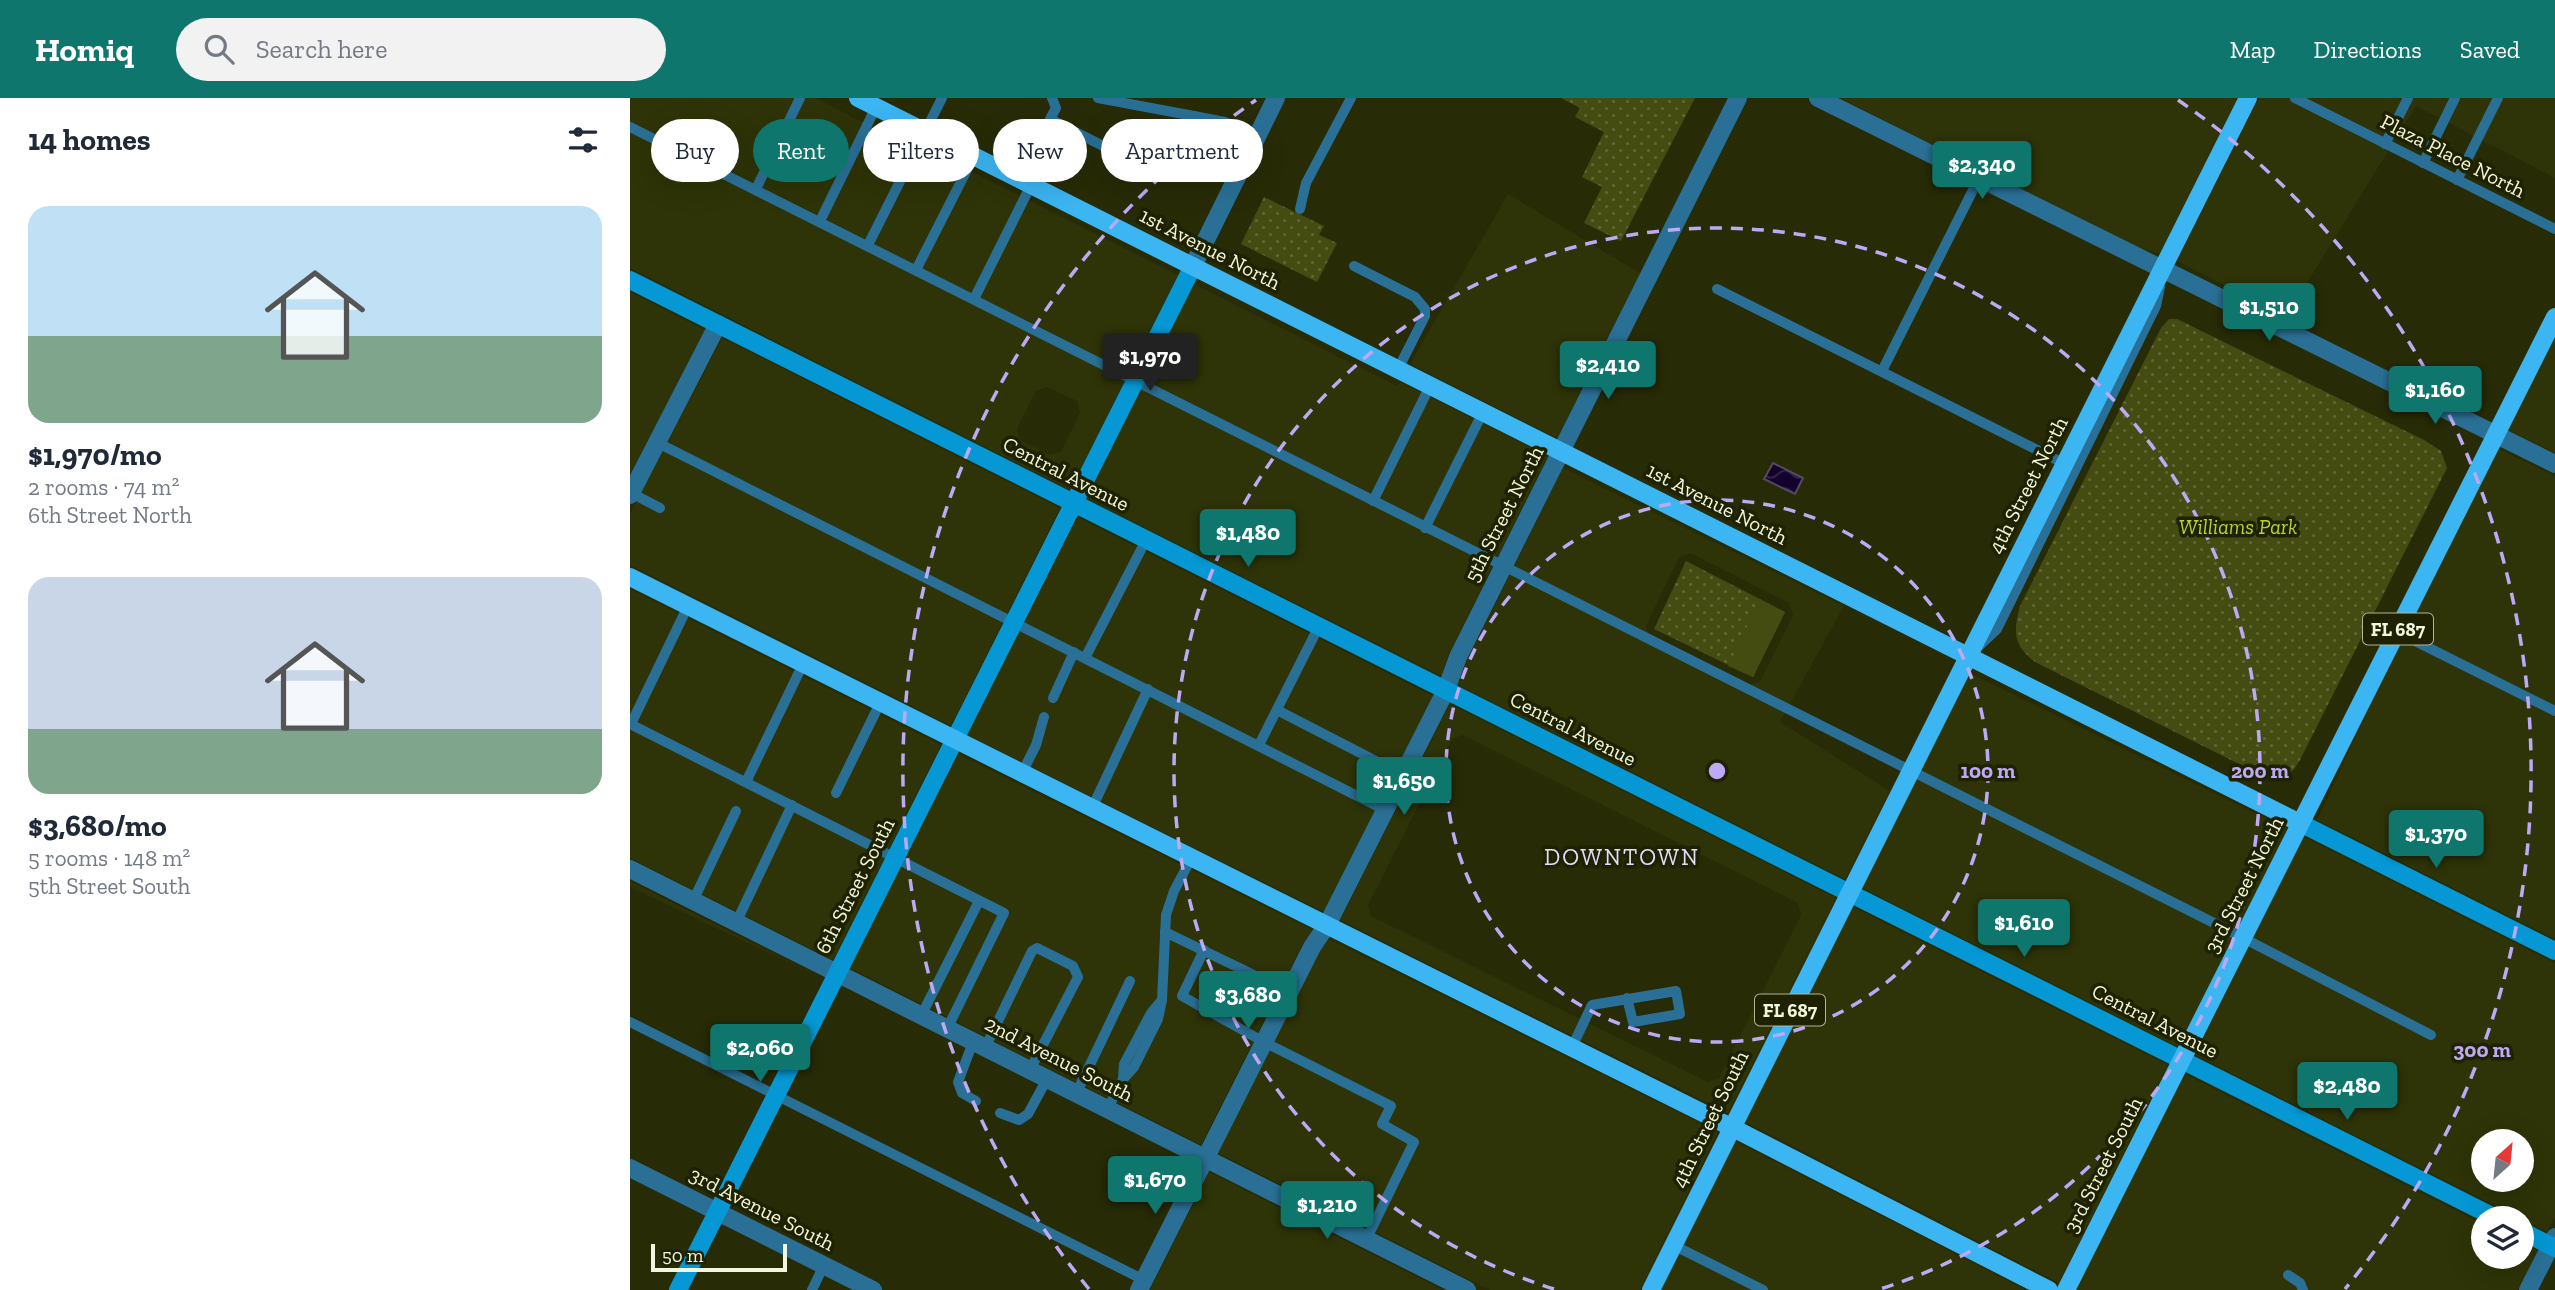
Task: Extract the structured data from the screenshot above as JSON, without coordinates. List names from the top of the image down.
{
  "streets": {
    "main road": [
      "1st Avenue North",
      "4th Street North",
      "FL 687",
      "3rd Street North",
      "4th Street South",
      "3rd Street South"
    ],
    "street": [
      "Central Avenue",
      "5th Street North",
      "6th Street South",
      "2nd Avenue South",
      "3rd Avenue South"
    ],
    "lane": ["Plaza Place North"]
  },
  "crossings": [
    ["1st Avenue North", "4th Street North"],
    ["1st Avenue North", "5th Street North"],
    ["1st Avenue North", "3rd Street North"],
    ["1st Avenue North", "6th Street South"],
    ["Central Avenue", "4th Street North"],
    ["Central Avenue", "5th Street North"],
    ["Central Avenue", "3rd Street North"],
    ["Central Avenue", "6th Street South"],
    ["Central Avenue", "4th Street South"],
    ["Central Avenue", "3rd Street South"],
    ["4th Street North", "4th Street South"],
    ["5th Street North", "2nd Avenue South"],
    ["3rd Street North", "3rd Street South"],
    ["6th Street South", "2nd Avenue South"],
    ["6th Street South", "3rd Avenue South"]
  ],
  "districts": ["DOWNTOWN"],
  "parks": ["Williams Park"],
  "scale_bar": "50 m",
  "north": "top right",
  "page": {
    "header": "Homiq",
    "search": "Search here",
    "nav": ["Map", "Directions", "Saved"],
    "heading": "14 homes",
    "chip": [
      "Buy",
      "Rent",
      "Filters",
      "New",
      "Apartment"
    ],
    "price": [
      "$2,340",
      "$1,510",
      "$1,970",
      "$2,410",
      "$1,160",
      "$1,480",
      "$1,650",
      "$1,370",
      "$1,610",
      "$3,680",
      "$2,060",
      "$2,480",
      "$1,670",
      "$1,210"
    ],
    "list": [
      {
        "name": "$1,970/mo",
        "note": "2 rooms · 74 m² · 6th Street North"
      },
      {
        "name": "$3,680/mo",
        "note": "5 rooms · 148 m² · 5th Street South"
      }
    ],
    "scale": "50 m"
  },
  "rings": ["100 m", "200 m", "300 m"]
}
